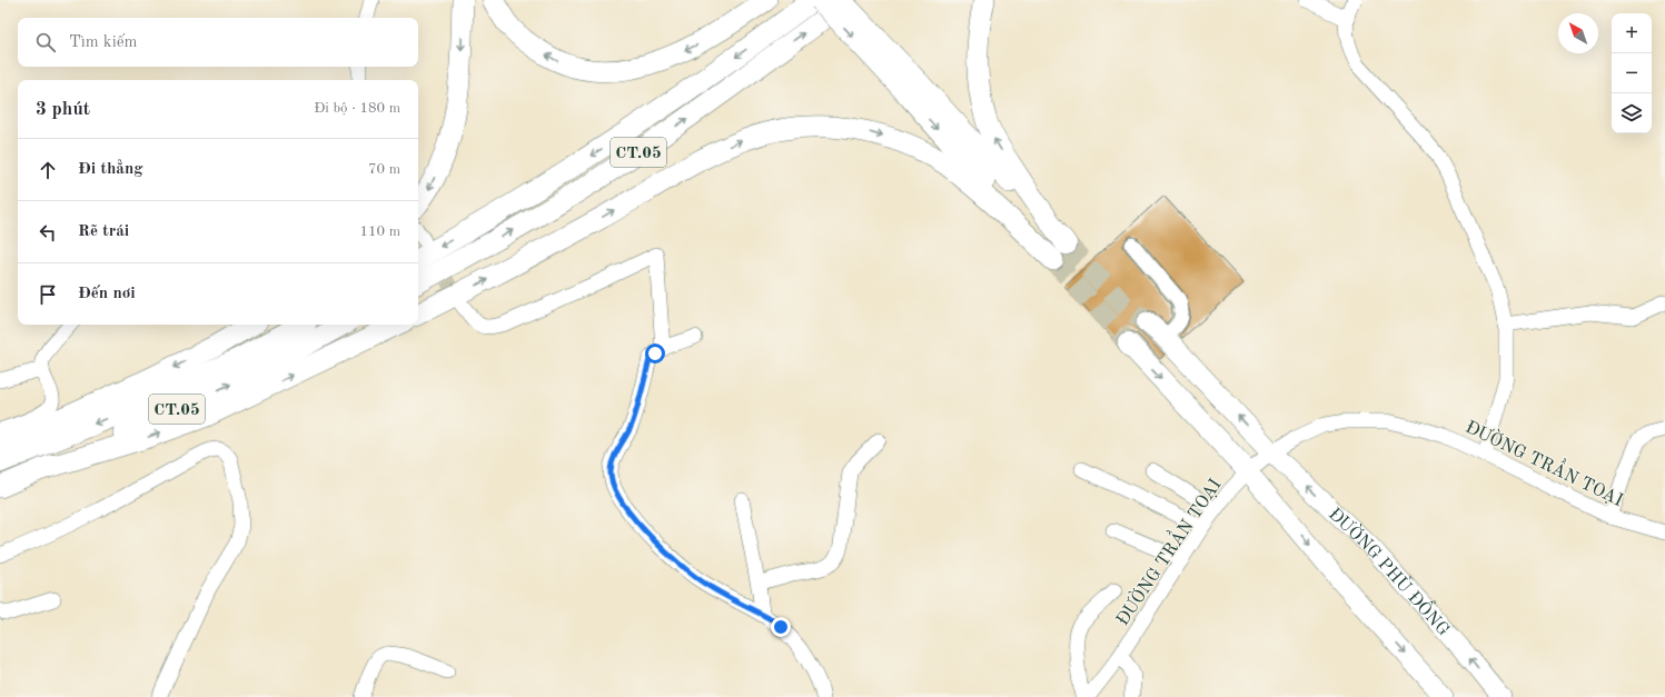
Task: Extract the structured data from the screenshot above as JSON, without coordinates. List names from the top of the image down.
{
  "streets": {
    "highway": ["CT.05"],
    "main road": ["ĐƯỜNG PHÙ ĐỔNG"],
    "street": ["ĐƯỜNG TRẦN TOẠI"]
  },
  "crossings": [
    ["ĐƯỜNG TRẦN TOẠI", "ĐƯỜNG PHÙ ĐỔNG"]
  ],
  "north": "top left",
  "page": {
    "map_buttons": ["+", "−"],
    "search": "Tìm kiếm",
    "heading": ["3 phút", "Đi bộ · 180 m"],
    "list": [
      ["Đi thẳng", "70 m"],
      ["Rẽ trái", "110 m"],
      "Đến nơi"
    ]
  }
}
